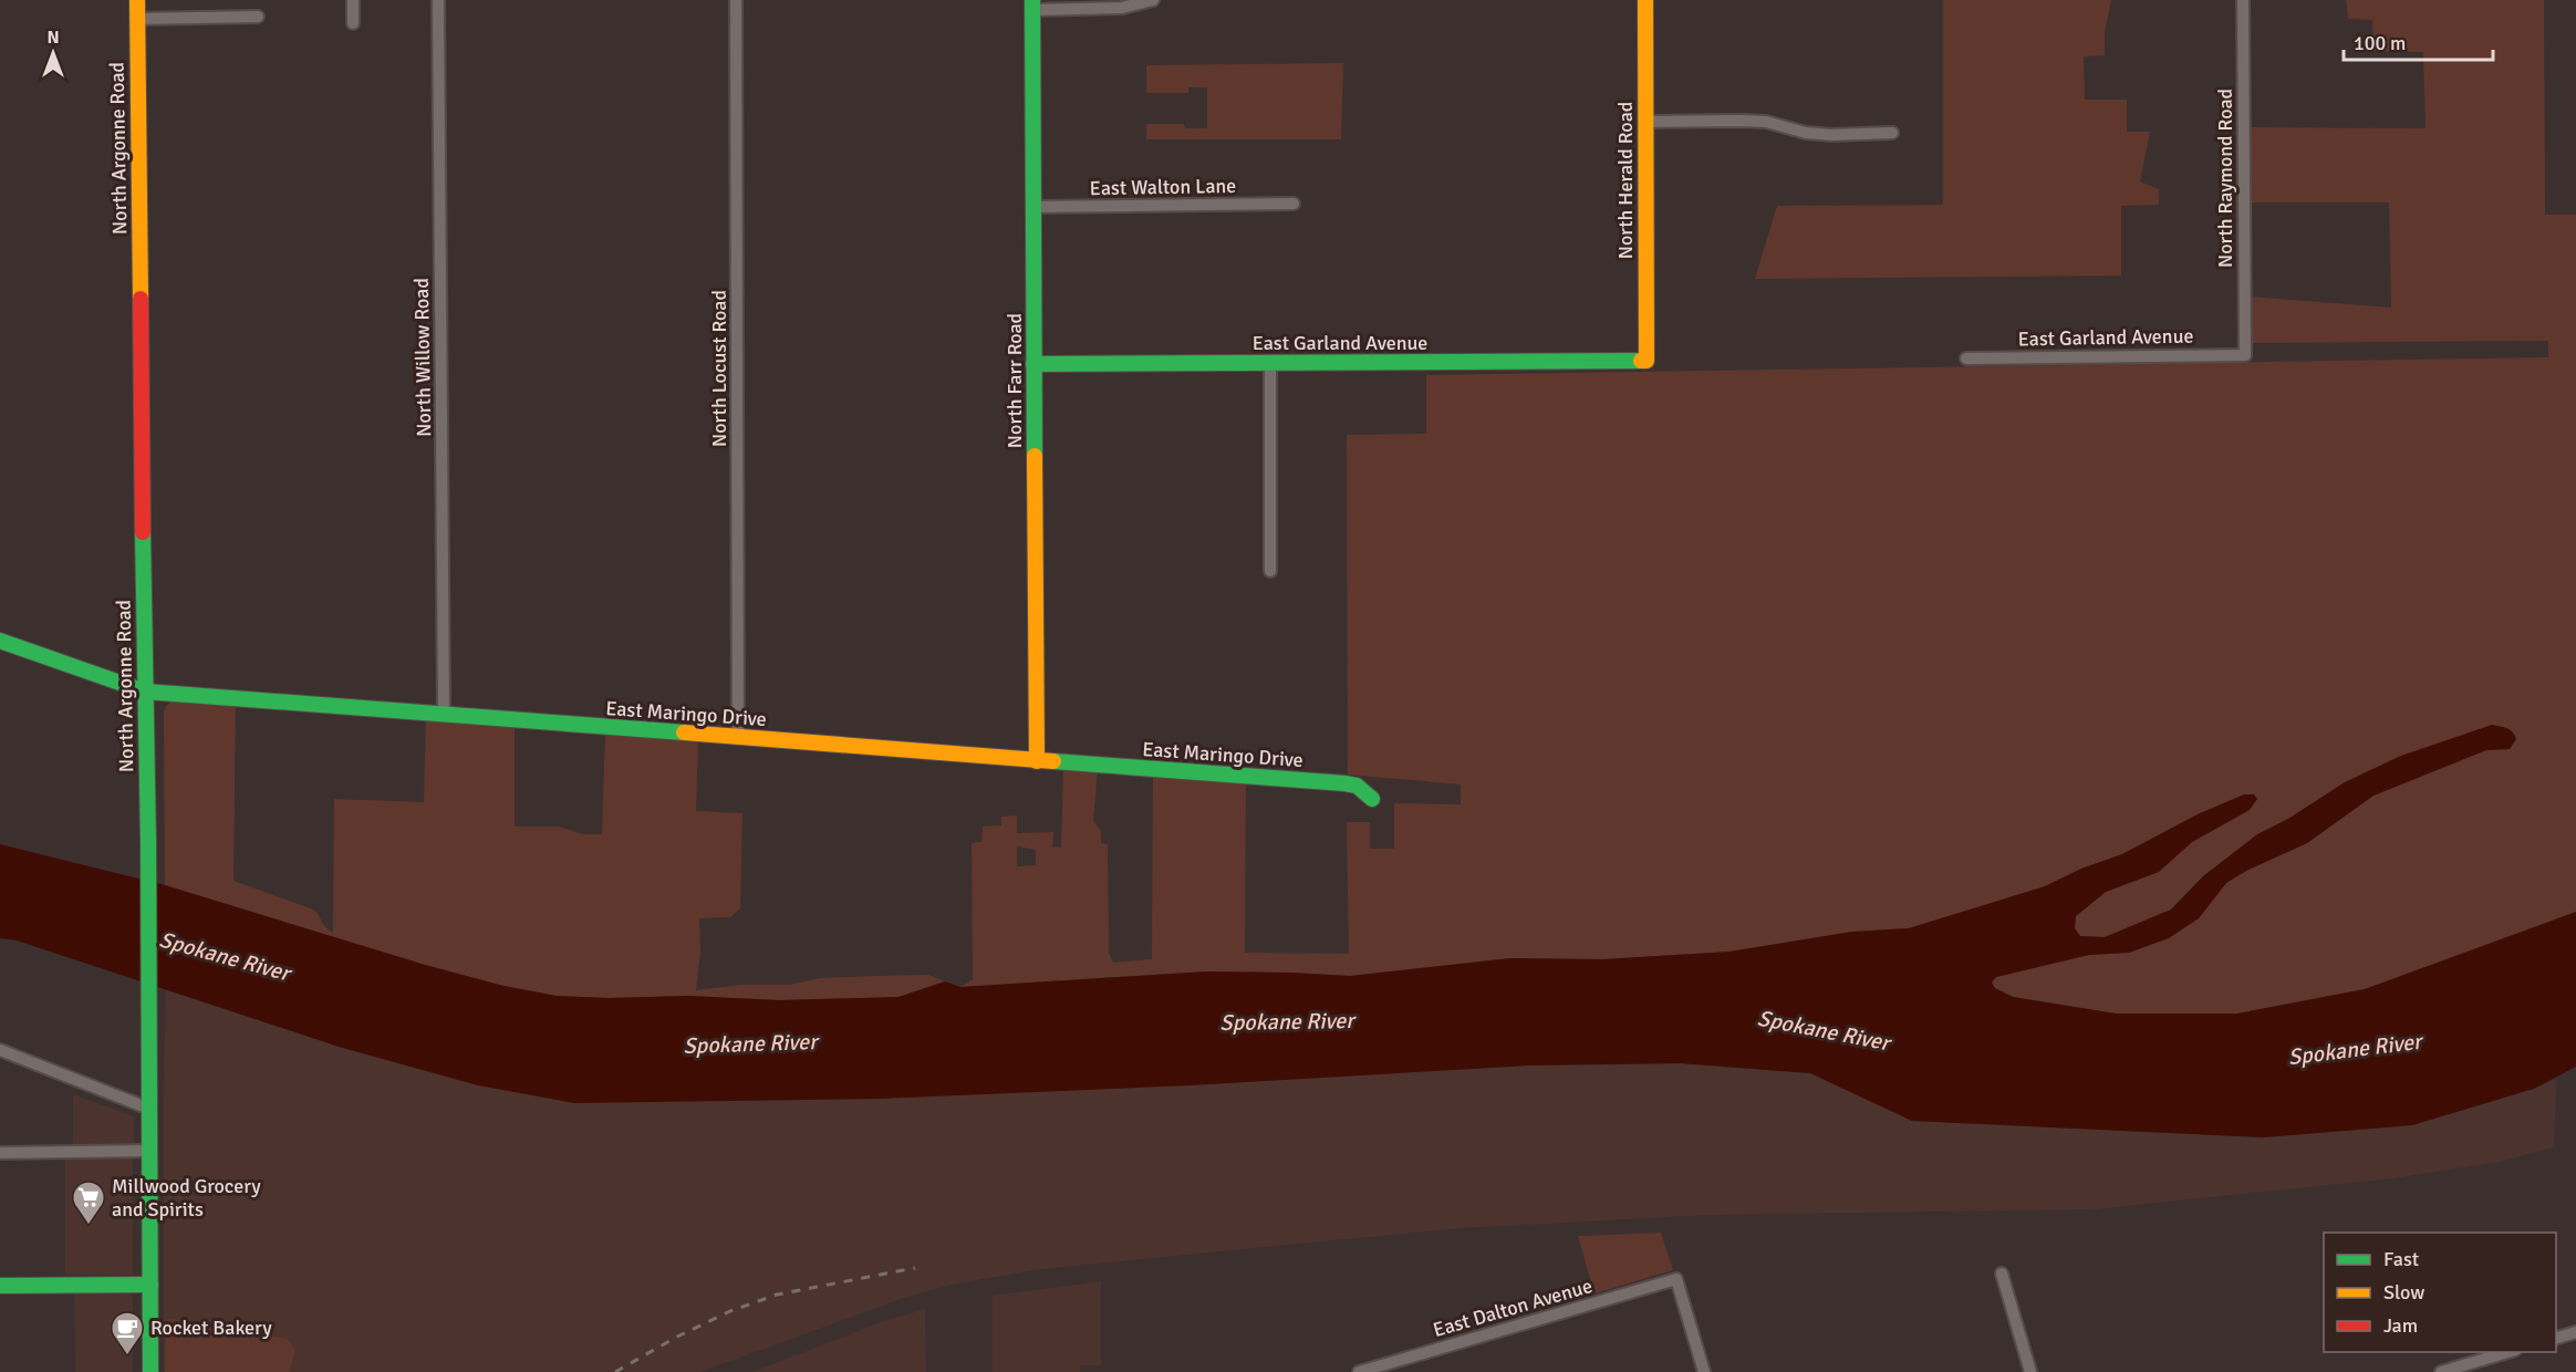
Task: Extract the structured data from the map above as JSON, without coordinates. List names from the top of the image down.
{
  "streets": {
    "street": [
      "North Argonne Road",
      "North Raymond Road",
      "North Herald Road",
      "East Walton Lane",
      "East Garland Avenue",
      "North Willow Road",
      "North Locust Road",
      "North Farr Road",
      "East Maringo Drive",
      "East Dalton Avenue"
    ]
  },
  "crossings": [
    ["North Argonne Road", "East Maringo Drive"],
    ["North Raymond Road", "East Garland Avenue"],
    ["North Herald Road", "East Garland Avenue"],
    ["East Walton Lane", "North Farr Road"],
    ["East Garland Avenue", "North Farr Road"],
    ["North Willow Road", "East Maringo Drive"],
    ["North Locust Road", "East Maringo Drive"],
    ["North Farr Road", "East Maringo Drive"]
  ],
  "water": ["Spokane River"],
  "places": {
    "supermarket": ["Millwood Grocery and Spirits"],
    "cafe": ["Rocket Bakery"]
  },
  "legend": ["Fast", "Slow", "Jam"],
  "scale_bar": "100 m",
  "north": "top"
}
